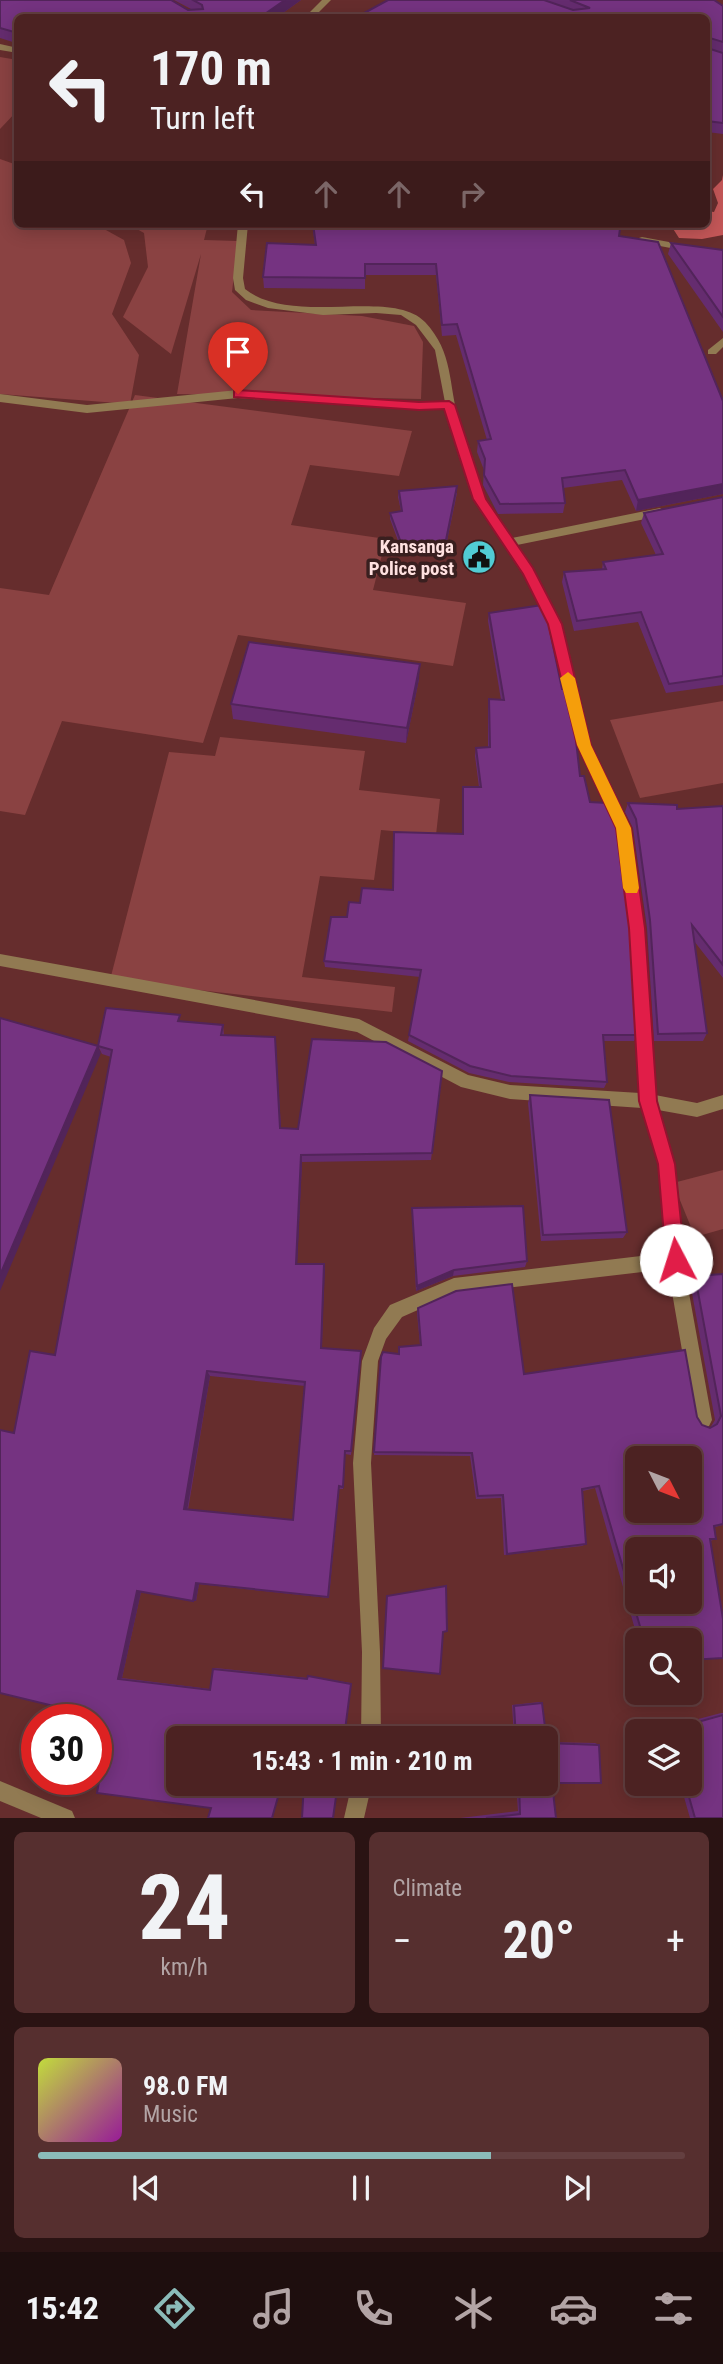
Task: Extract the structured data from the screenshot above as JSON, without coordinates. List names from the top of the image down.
{
  "places": {
    "public building": ["Kansanga Police post"]
  },
  "north": "bottom right",
  "page": {
    "turn": ["170 m", "Turn left"],
    "limit": "30",
    "trip": "15:43 · 1 min · 210 m",
    "tile": [
      ["24", "km/h"],
      "Climate"
    ],
    "heat": ["−", "20°", "+"],
    "song": ["98.0 FM", "Music"],
    "tabs": "15:42"
  }
}
